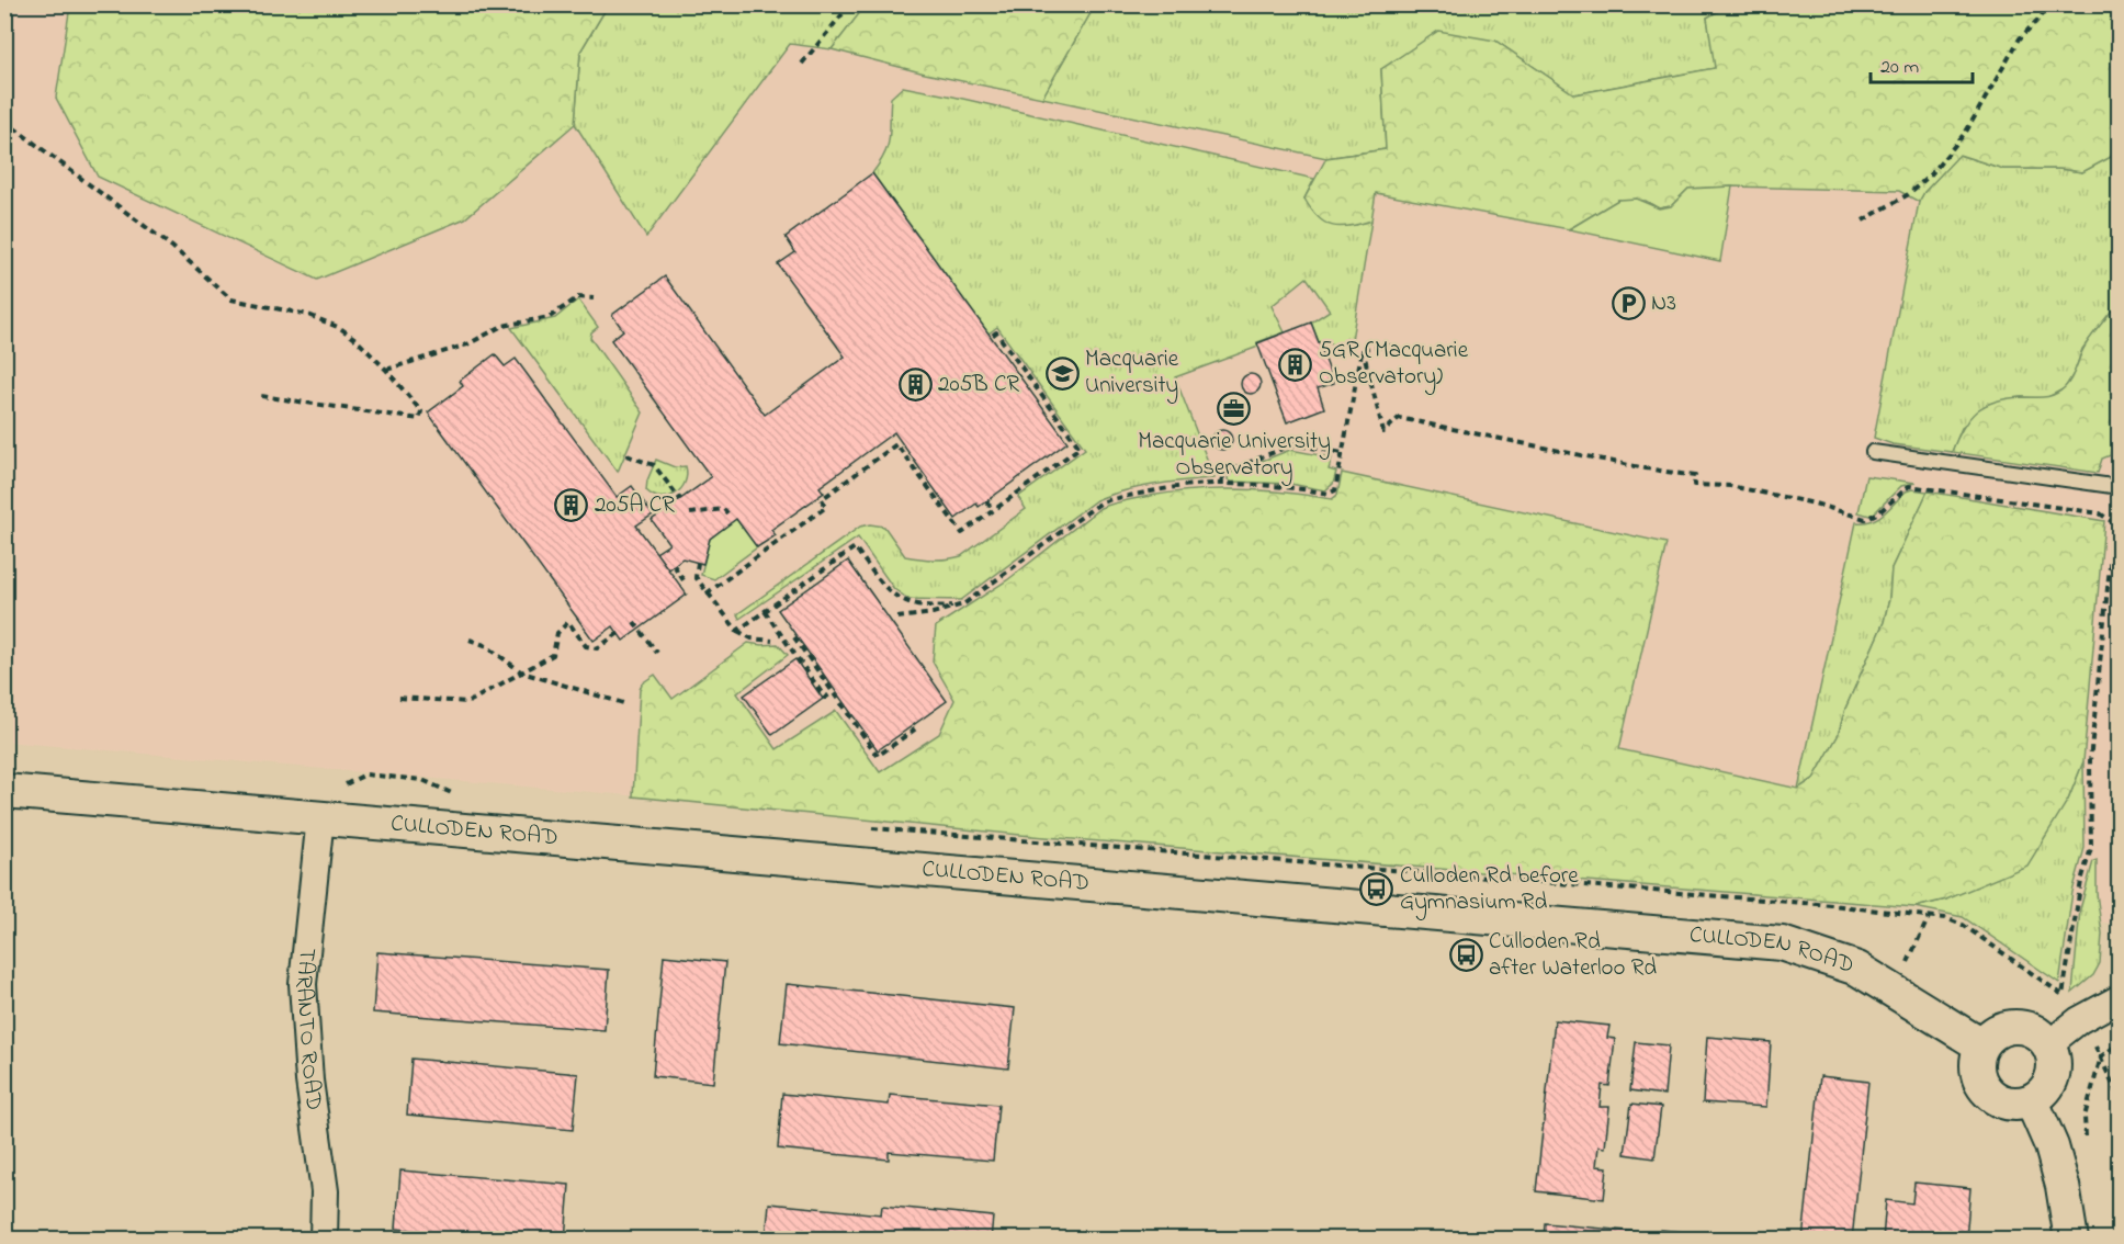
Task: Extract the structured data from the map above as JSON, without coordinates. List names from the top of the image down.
{
  "streets": {
    "street": ["CULLODEN ROAD", "TARANTO ROAD"]
  },
  "crossings": [
    ["CULLODEN ROAD", "TARANTO ROAD"]
  ],
  "places": {
    "parking": ["N3"],
    "building": ["5GR (Macquarie Observatory)", "205B CR", "205A CR"],
    "school or university": ["Macquarie University"],
    "office": ["Macquarie University Observatory"],
    "bus stop": ["Culloden Rd before Gymnasium Rd", "Culloden Rd after Waterloo Rd"]
  },
  "scale_bar": "20 m"
}
